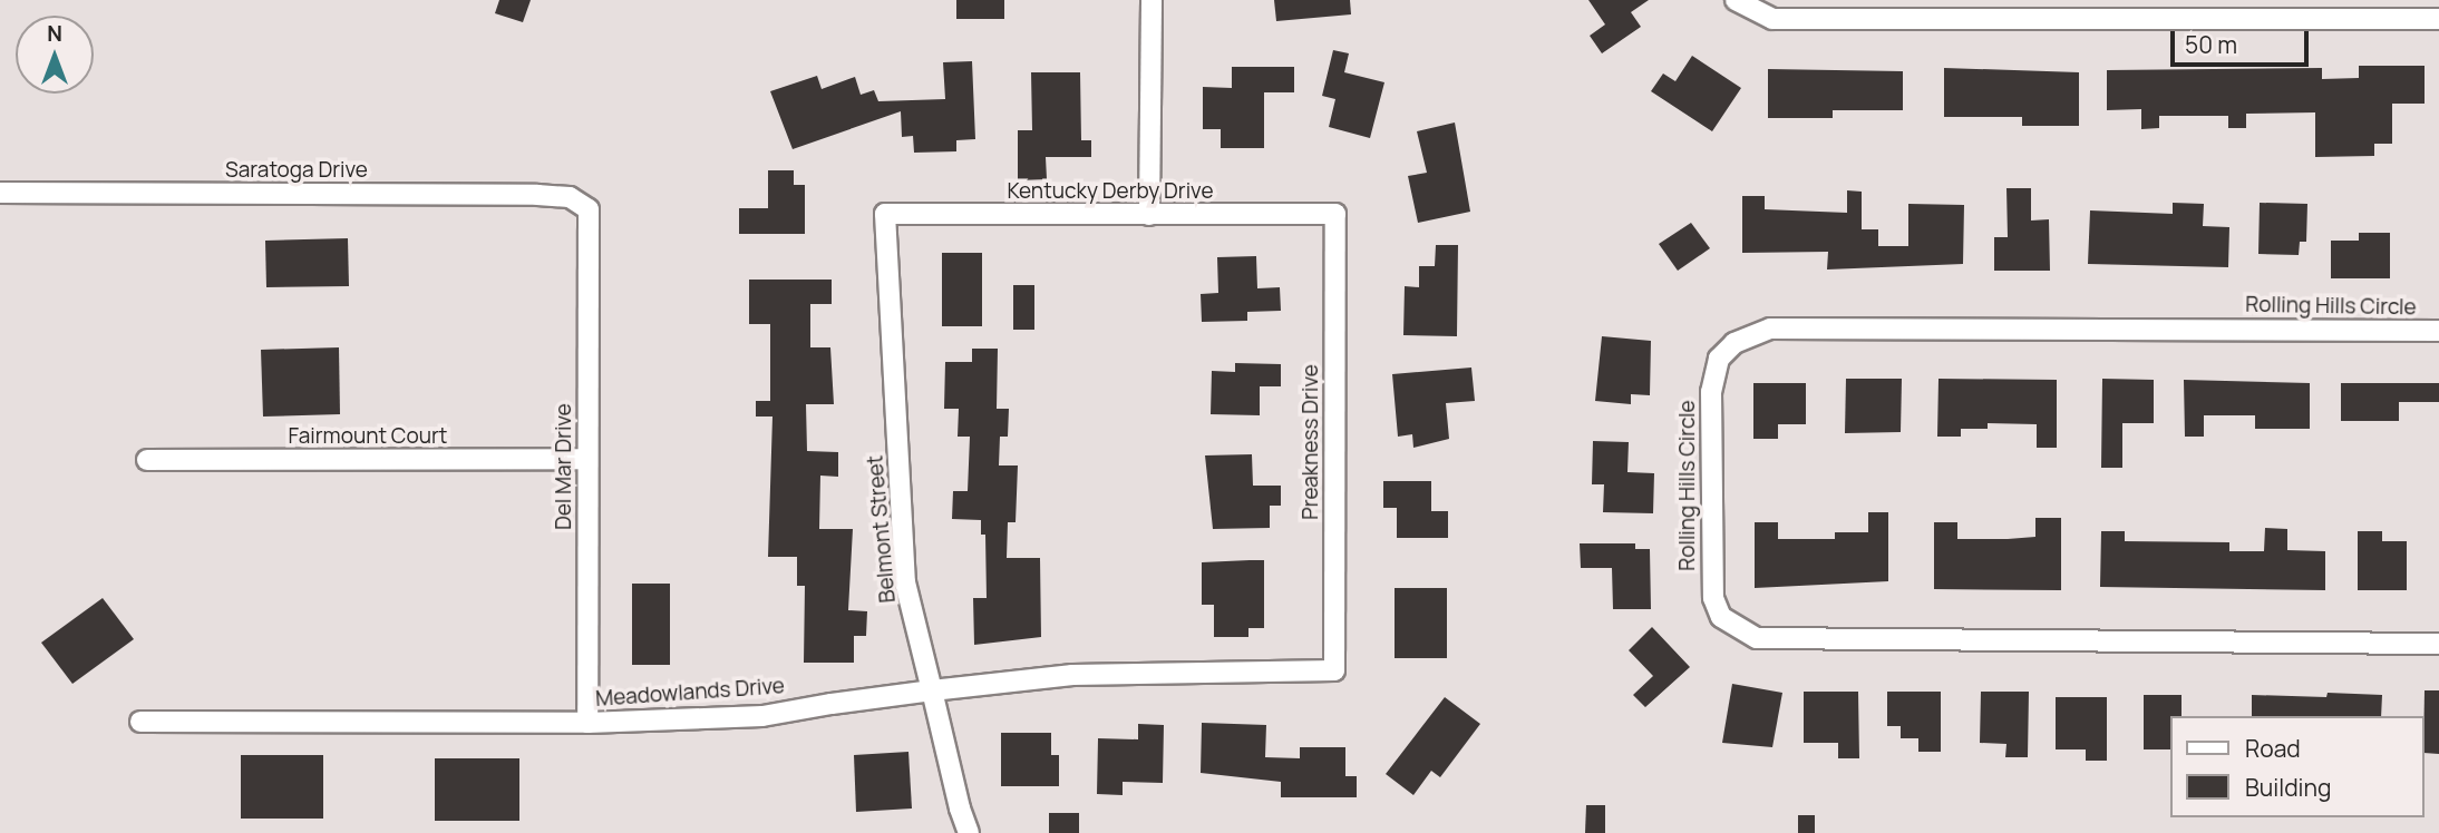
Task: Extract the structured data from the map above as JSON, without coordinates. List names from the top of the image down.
{
  "streets": {
    "street": [
      "Saratoga Drive",
      "Kentucky Derby Drive",
      "Rolling Hills Circle",
      "Fairmount Court",
      "Preakness Drive",
      "Del Mar Drive",
      "Belmont Street",
      "Meadowlands Drive"
    ]
  },
  "crossings": [
    ["Saratoga Drive", "Del Mar Drive"],
    ["Kentucky Derby Drive", "Preakness Drive"],
    ["Kentucky Derby Drive", "Belmont Street"],
    ["Fairmount Court", "Del Mar Drive"],
    ["Preakness Drive", "Meadowlands Drive"],
    ["Del Mar Drive", "Meadowlands Drive"],
    ["Belmont Street", "Meadowlands Drive"]
  ],
  "legend": ["Road", "Building"],
  "scale_bar": "50 m",
  "north": "top"
}
